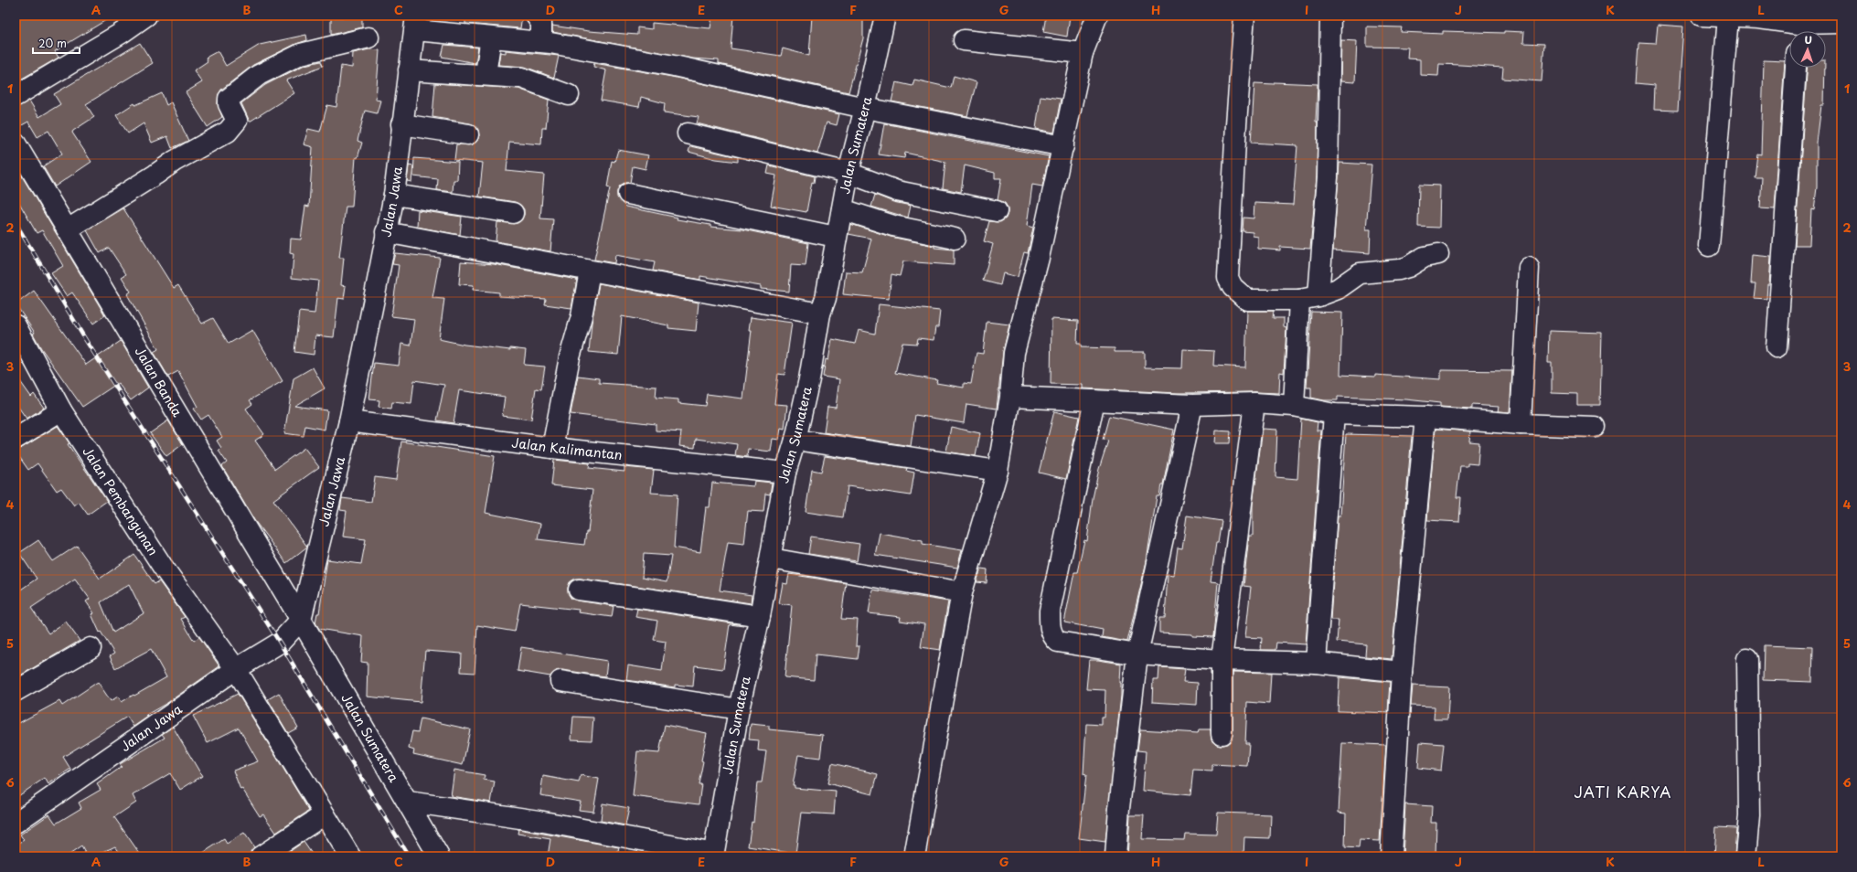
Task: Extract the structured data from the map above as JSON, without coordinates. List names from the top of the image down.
{
  "streets": {
    "street": [
      "Jalan Sumatera",
      "Jalan Jawa",
      "Jalan Banda",
      "Jalan Kalimantan",
      "Jalan Pembangunan"
    ]
  },
  "crossings": [
    ["Jalan Sumatera", "Jalan Jawa"],
    ["Jalan Sumatera", "Jalan Banda"],
    ["Jalan Sumatera", "Jalan Kalimantan"],
    ["Jalan Jawa", "Jalan Banda"],
    ["Jalan Jawa", "Jalan Kalimantan"],
    ["Jalan Jawa", "Jalan Pembangunan"]
  ],
  "districts": ["JATI KARYA"],
  "scale_bar": "20 m",
  "north": "top",
  "grid": {
    "columns": [
      "A",
      "B",
      "C",
      "D",
      "E",
      "F",
      "G",
      "H",
      "I",
      "J",
      "K",
      "L"
    ],
    "rows": [
      "1",
      "2",
      "3",
      "4",
      "5",
      "6"
    ]
  }
}
